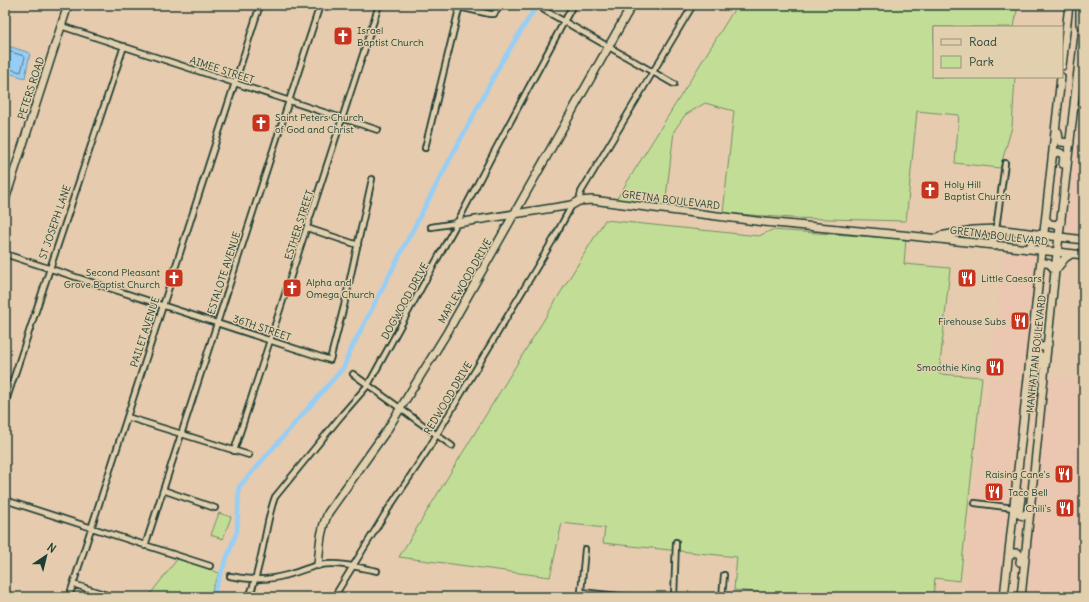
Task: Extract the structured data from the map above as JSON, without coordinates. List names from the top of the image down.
{
  "streets": {
    "street": [
      "AIMEE STREET",
      "PETERS ROAD",
      "GRETNA BOULEVARD",
      "ST JOSEPH LANE",
      "ESTHER STREET",
      "ESTALOTE AVENUE",
      "MAPLEWOOD DRIVE",
      "DOGWOOD DRIVE",
      "36TH STREET",
      "PAILET AVENUE",
      "MANHATTAN BOULEVARD",
      "REDWOOD DRIVE"
    ]
  },
  "crossings": [
    ["AIMEE STREET", "PETERS ROAD"],
    ["AIMEE STREET", "ST JOSEPH LANE"],
    ["AIMEE STREET", "ESTHER STREET"],
    ["AIMEE STREET", "ESTALOTE AVENUE"],
    ["AIMEE STREET", "PAILET AVENUE"],
    ["GRETNA BOULEVARD", "MAPLEWOOD DRIVE"],
    ["GRETNA BOULEVARD", "DOGWOOD DRIVE"],
    ["GRETNA BOULEVARD", "MANHATTAN BOULEVARD"],
    ["GRETNA BOULEVARD", "REDWOOD DRIVE"],
    ["ST JOSEPH LANE", "36TH STREET"],
    ["ESTHER STREET", "36TH STREET"],
    ["ESTALOTE AVENUE", "36TH STREET"],
    ["36TH STREET", "PAILET AVENUE"]
  ],
  "places": {
    "church": [
      "Israel Baptist Church",
      "Saint Peters Church of God and Christ",
      "Holy Hill Baptist Church",
      "Second Pleasant Grove Baptist Church",
      "Alpha and Omega Church"
    ],
    "restaurant": [
      "Little Caesars",
      "Firehouse Subs",
      "Smoothie King",
      "Raising Cane's",
      "Taco Bell",
      "Chili's"
    ]
  },
  "legend": ["Road", "Park"],
  "north": "top right"
}
